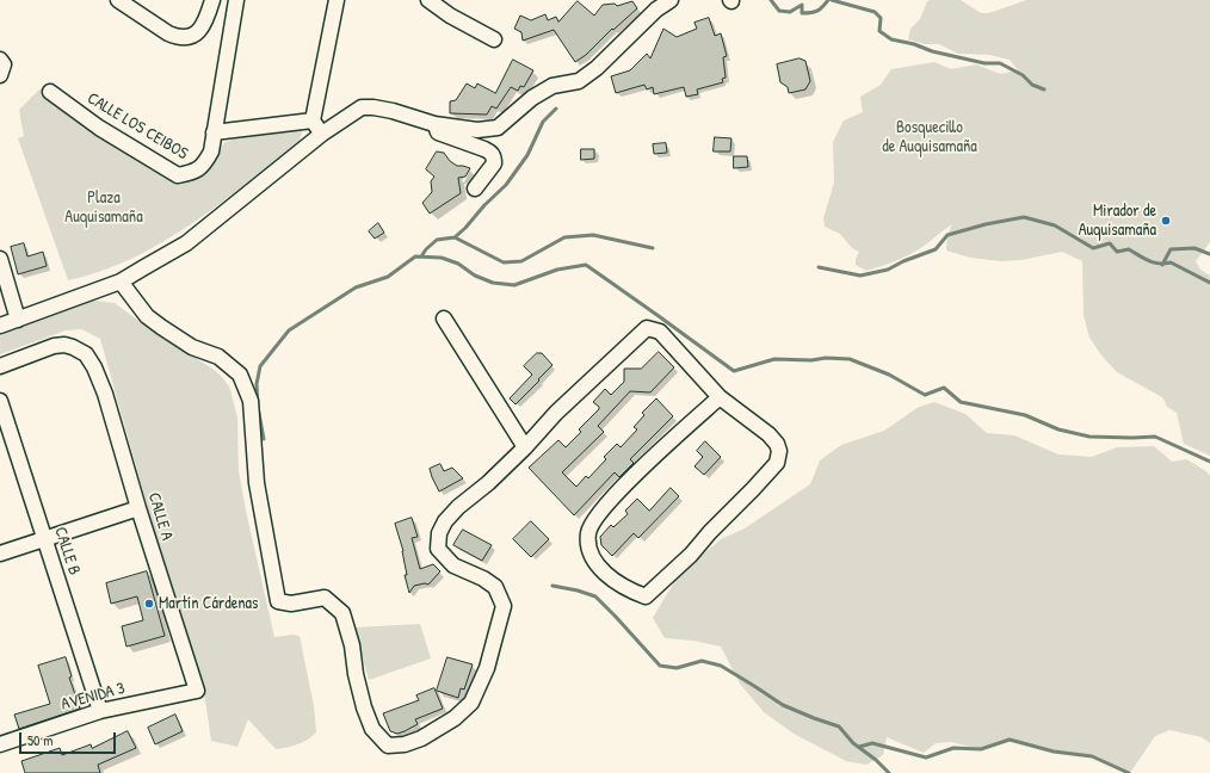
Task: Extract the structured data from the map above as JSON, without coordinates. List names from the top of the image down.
{
  "streets": {
    "street": [
      "CALLE LOS CEIBOS",
      "CALLE A",
      "CALLE B",
      "AVENIDA 3"
    ]
  },
  "crossings": [
    ["CALLE A", "AVENIDA 3"],
    ["CALLE B", "AVENIDA 3"]
  ],
  "parks": ["Bosquecillo de Auquisamaña", "Plaza Auquisamaña"],
  "places": ["Mirador de Auquisamaña", "Martín Cárdenas"],
  "scale_bar": "50 m"
}
